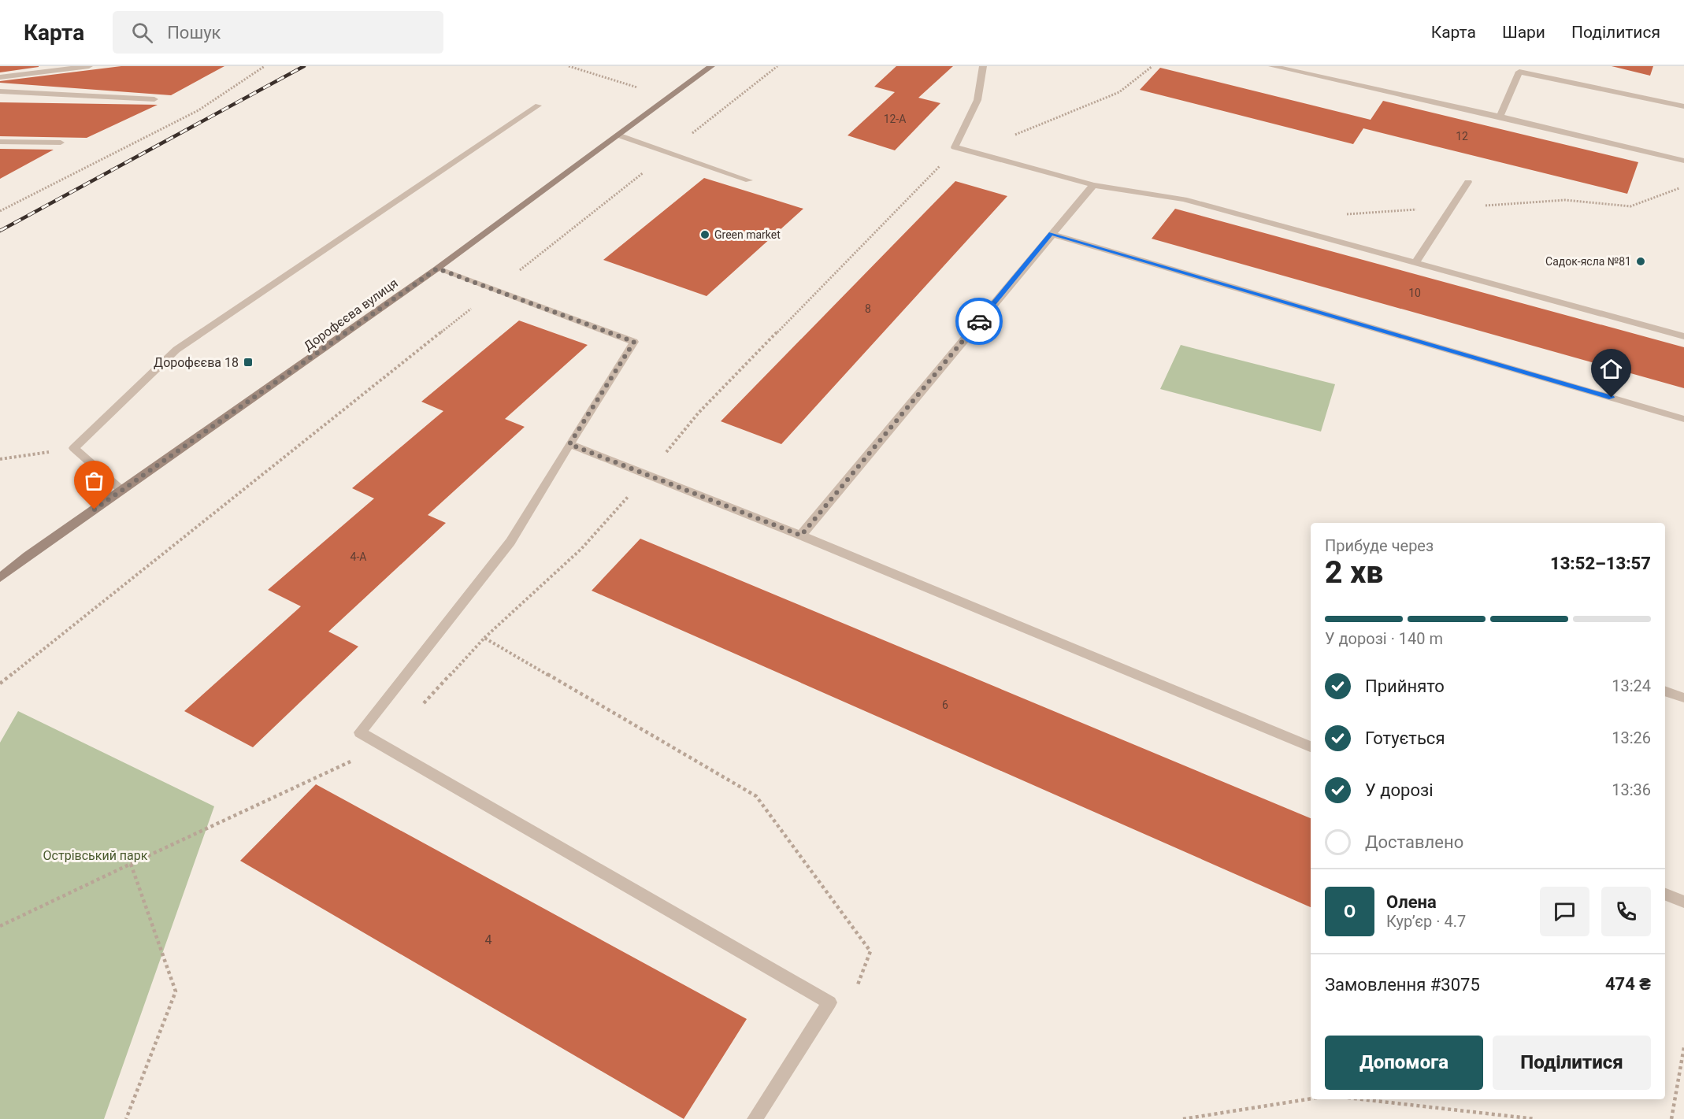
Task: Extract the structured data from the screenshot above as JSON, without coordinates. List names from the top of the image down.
{
  "streets": {
    "street": ["Дорофєєва вулиця"]
  },
  "parks": ["Острівський парк"],
  "places": {
    "other": ["Green market", "Садок-ясла №81"],
    "transit": ["Дорофєєва 18"]
  },
  "house_numbers": [
    "12-А",
    "12",
    "10",
    "8",
    "4-А",
    "6",
    "4"
  ],
  "page": {
    "header": "Карта",
    "search": "Пошук",
    "nav": ["Карта", "Шари", "Поділитися"],
    "heading": ["2 хв", "Прибуде через", "13:52–13:57"],
    "panel": [
      "Олена",
      "Кур’єр · 4.7",
      "Замовлення #3075",
      "474 ₴"
    ],
    "bar": "У дорозі · 140 m",
    "list": [
      ["Прийнято", "13:24"],
      ["Готується", "13:26"],
      ["У дорозі", "13:36"],
      "Доставлено"
    ],
    "round": "О",
    "buttons": ["Допомога", "Поділитися"]
  }
}
